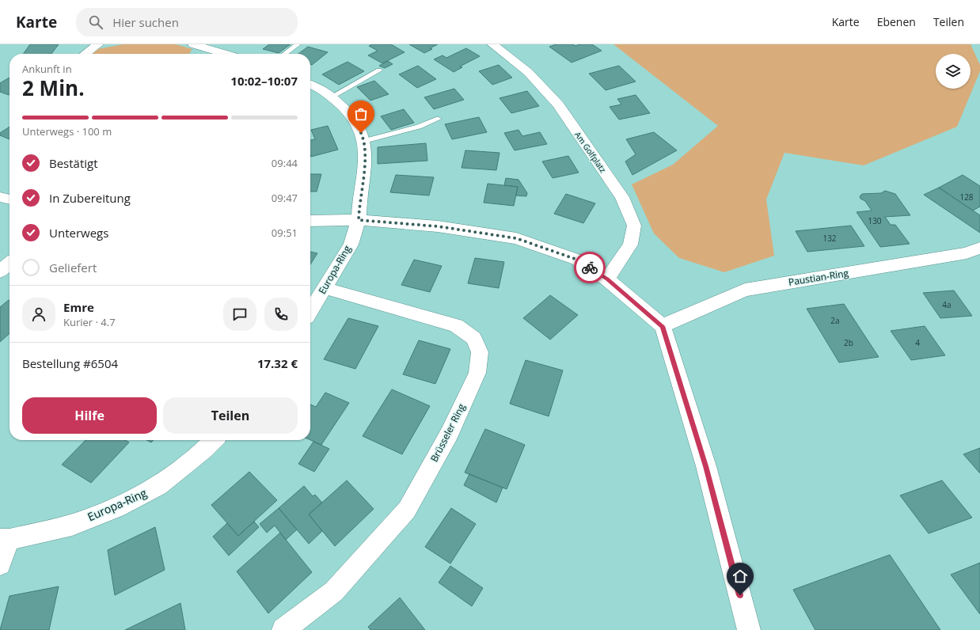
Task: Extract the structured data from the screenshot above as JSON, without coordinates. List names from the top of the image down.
{
  "streets": {
    "street": [
      "Am Golfplatz",
      "Europa-Ring",
      "Paustian-Ring",
      "Brüsseler Ring"
    ]
  },
  "crossings": [
    ["Europa-Ring", "Brüsseler Ring"]
  ],
  "house_numbers": [
    "128",
    "130",
    "132",
    "4a",
    "2a",
    "2b",
    "4"
  ],
  "page": {
    "header": "Karte",
    "search": "Hier suchen",
    "nav": ["Karte", "Ebenen", "Teilen"],
    "heading": ["2 Min.", "Ankunft in", "10:02–10:07"],
    "panel": [
      "Emre",
      "Kurier · 4.7",
      "Bestellung #6504",
      "17.32 €"
    ],
    "bar": "Unterwegs · 100 m",
    "list": [
      ["Bestätigt", "09:44"],
      ["In Zubereitung", "09:47"],
      ["Unterwegs", "09:51"],
      "Geliefert"
    ],
    "buttons": ["Hilfe", "Teilen"]
  }
}
